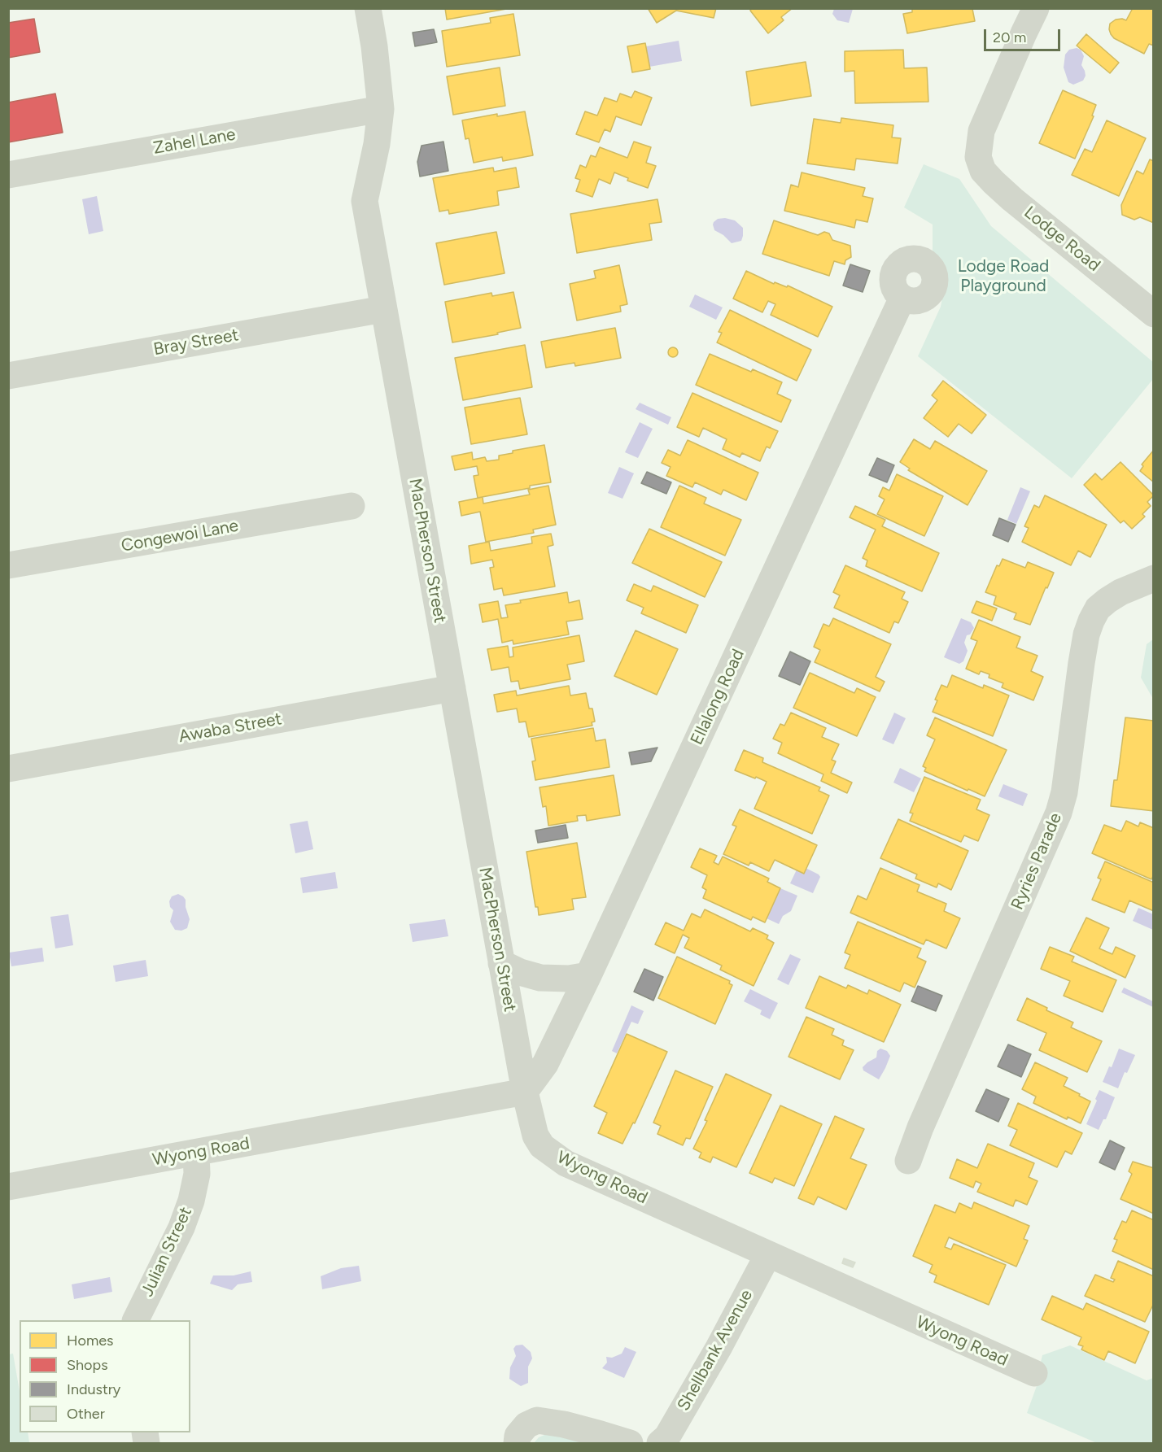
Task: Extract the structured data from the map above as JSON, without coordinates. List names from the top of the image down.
{
  "streets": {
    "street": [
      "Zahel Lane",
      "Lodge Road",
      "Bray Street",
      "Congewoi Lane",
      "MacPherson Street",
      "Ellalong Road",
      "Awaba Street",
      "Ryries Parade",
      "Wyong Road",
      "Julian Street",
      "Shellbank Avenue"
    ]
  },
  "crossings": [
    ["Zahel Lane", "MacPherson Street"],
    ["Bray Street", "MacPherson Street"],
    ["MacPherson Street", "Ellalong Road"],
    ["MacPherson Street", "Awaba Street"],
    ["MacPherson Street", "Wyong Road"],
    ["Ellalong Road", "Wyong Road"],
    ["Wyong Road", "Julian Street"],
    ["Wyong Road", "Shellbank Avenue"]
  ],
  "parks": ["Lodge Road Playground"],
  "legend": [
    "Homes",
    "Shops",
    "Industry",
    "Other"
  ],
  "scale_bar": "20 m"
}
